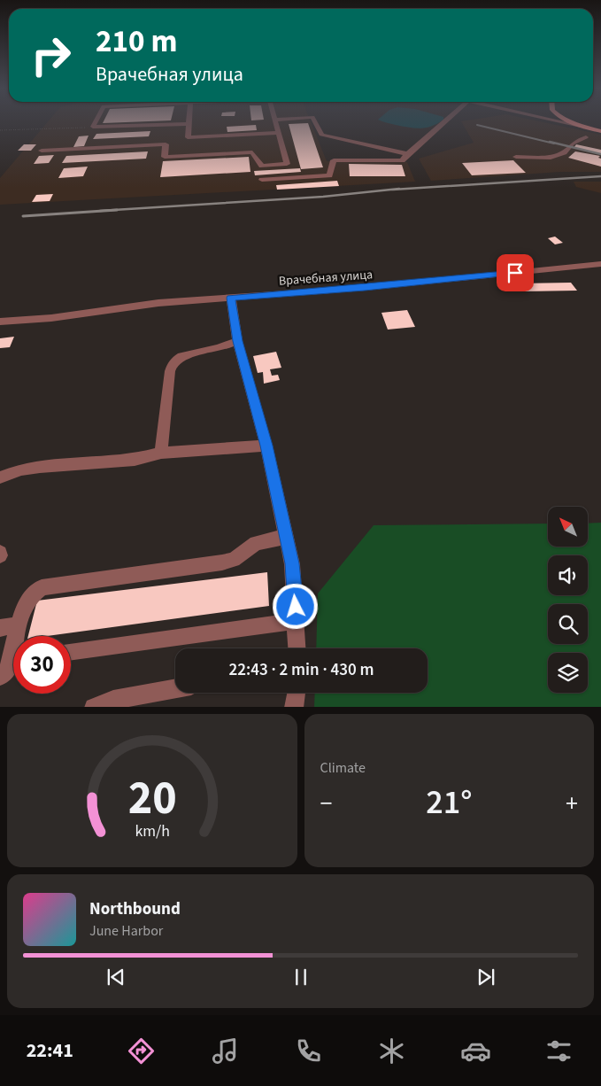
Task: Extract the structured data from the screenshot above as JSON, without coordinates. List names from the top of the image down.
{
  "streets": {
    "street": ["Врачебная улица"]
  },
  "north": "top left",
  "page": {
    "turn": ["210 m", "Врачебная улица"],
    "limit": "30",
    "trip": "22:43 · 2 min · 430 m",
    "tile": "Climate",
    "heat": ["−", "21°", "+"],
    "song": ["Northbound", "June Harbor"],
    "tabs": "22:41",
    "gauge": ["20", "km/h"]
  }
}
